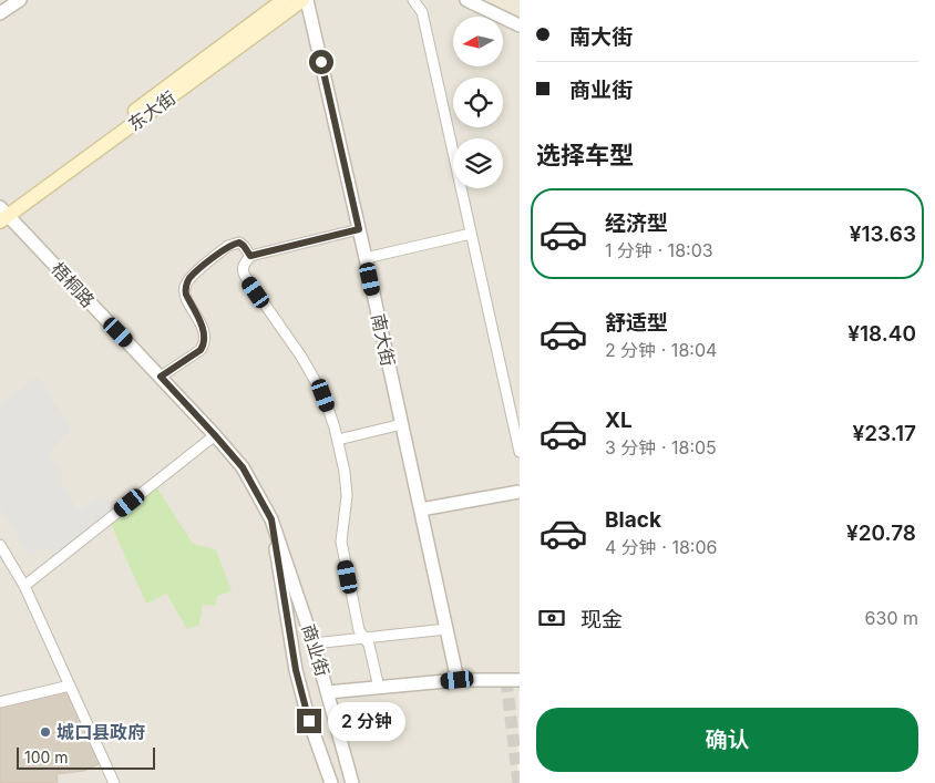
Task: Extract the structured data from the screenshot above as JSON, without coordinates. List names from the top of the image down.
{
  "streets": {
    "main road": ["东大街"],
    "street": ["梧桐路", "南大街", "商业街"]
  },
  "crossings": [
    ["东大街", "梧桐路"],
    ["东大街", "南大街"],
    ["梧桐路", "商业街"]
  ],
  "places": ["城口县政府"],
  "scale_bar": "100 m",
  "north": "left",
  "page": {
    "banner": ["南大街", "商业街"],
    "heading": "选择车型",
    "list": [
      {
        "name": "经济型",
        "note": "1 分钟 · 18:03",
        "value": "¥13.63"
      },
      {
        "name": "舒适型",
        "note": "2 分钟 · 18:04",
        "value": "¥18.40"
      },
      {
        "name": "XL",
        "note": "3 分钟 · 18:05",
        "value": "¥23.17"
      },
      {
        "name": "Black",
        "note": "4 分钟 · 18:06",
        "value": "¥20.78"
      }
    ],
    "pay": ["现金", "630 m"],
    "buttons": "确认",
    "bubble": "2 分钟",
    "scale": "100 m"
  }
}
